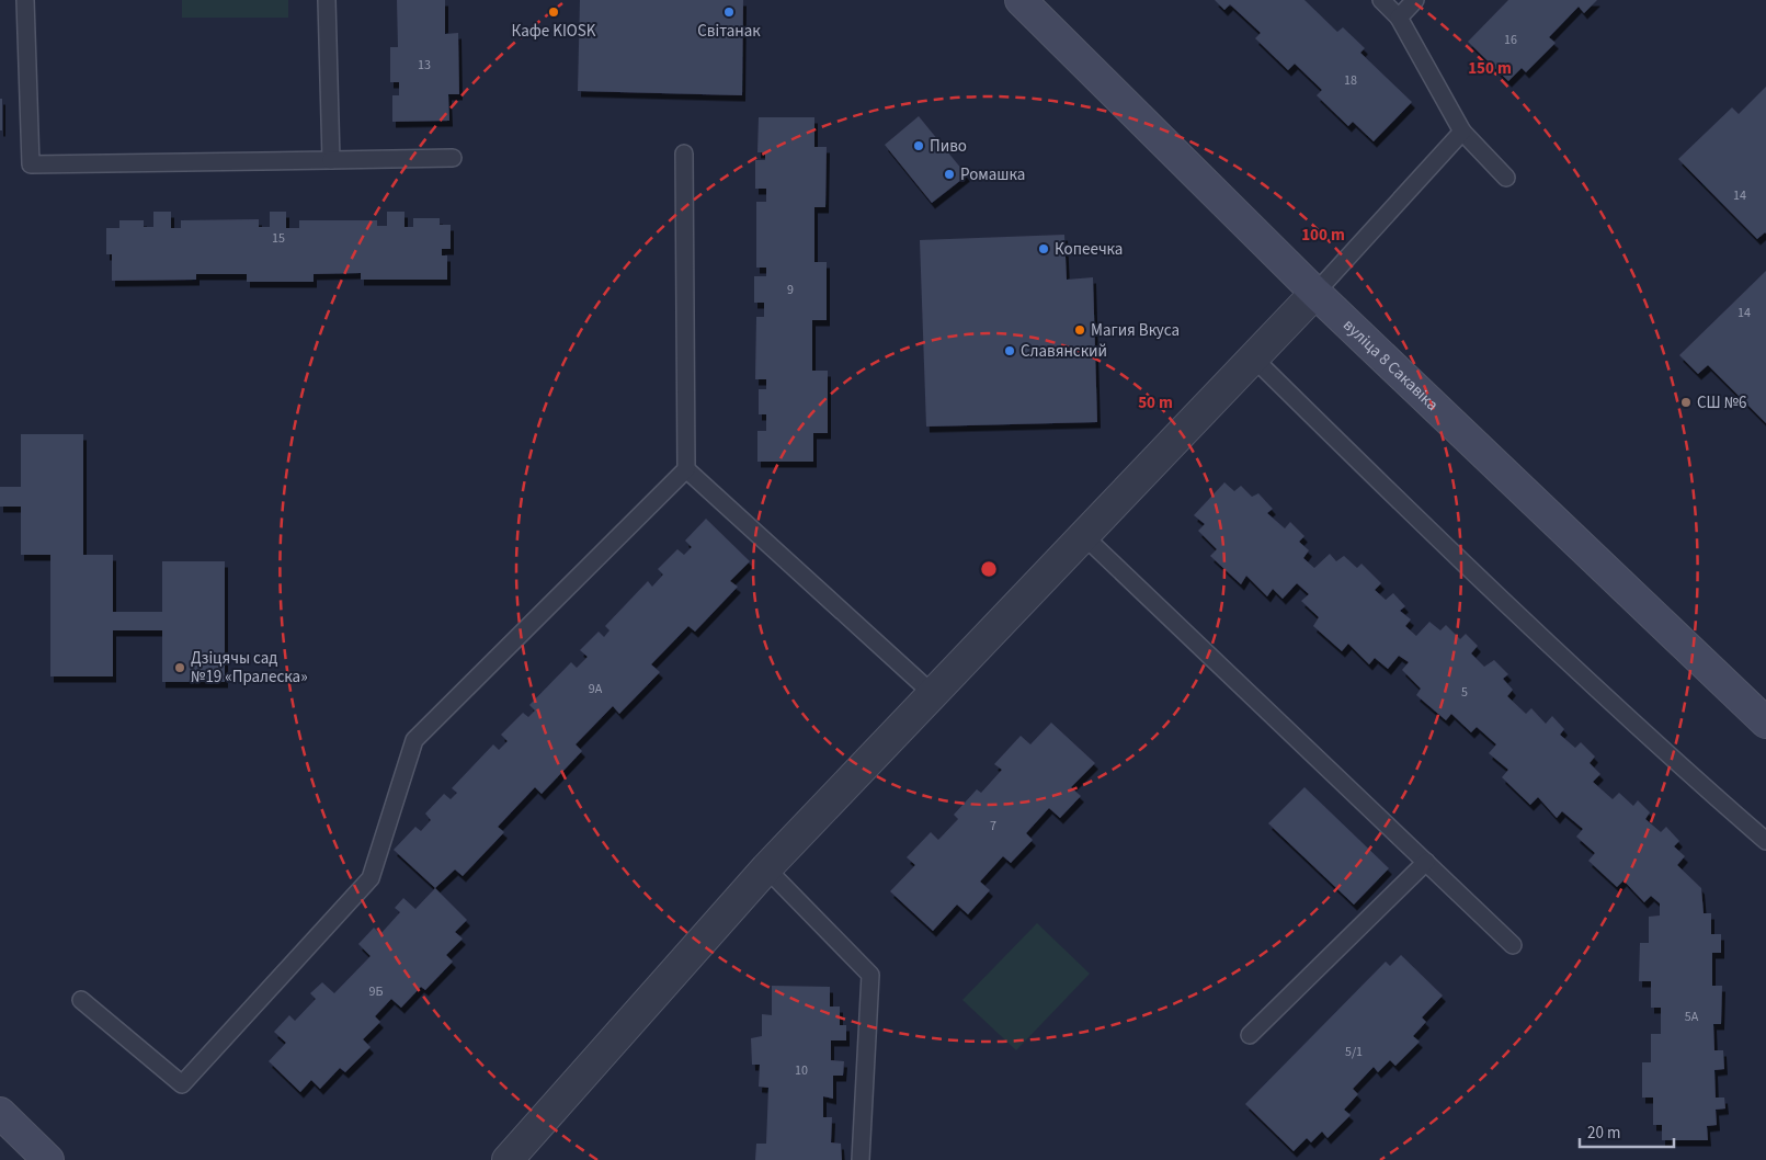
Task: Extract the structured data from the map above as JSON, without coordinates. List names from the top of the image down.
{
  "streets": {
    "main road": ["вуліца 8 Сакавіка"]
  },
  "places": [
    "Кафе KIOSK",
    "Світанак",
    "Пиво",
    "Ромашка",
    "Копеечка",
    "Магия Вкуса",
    "Славянский",
    "СШ №6",
    "Дзіцячы сад №19 «Пралеска»"
  ],
  "house_numbers": [
    "16",
    "13",
    "18",
    "14",
    "15",
    "9",
    "14",
    "9А",
    "5",
    "7",
    "9Б",
    "5А",
    "5/1",
    "10"
  ],
  "scale_bar": "20 m",
  "rings": ["150 m", "100 m", "50 m"]
}
